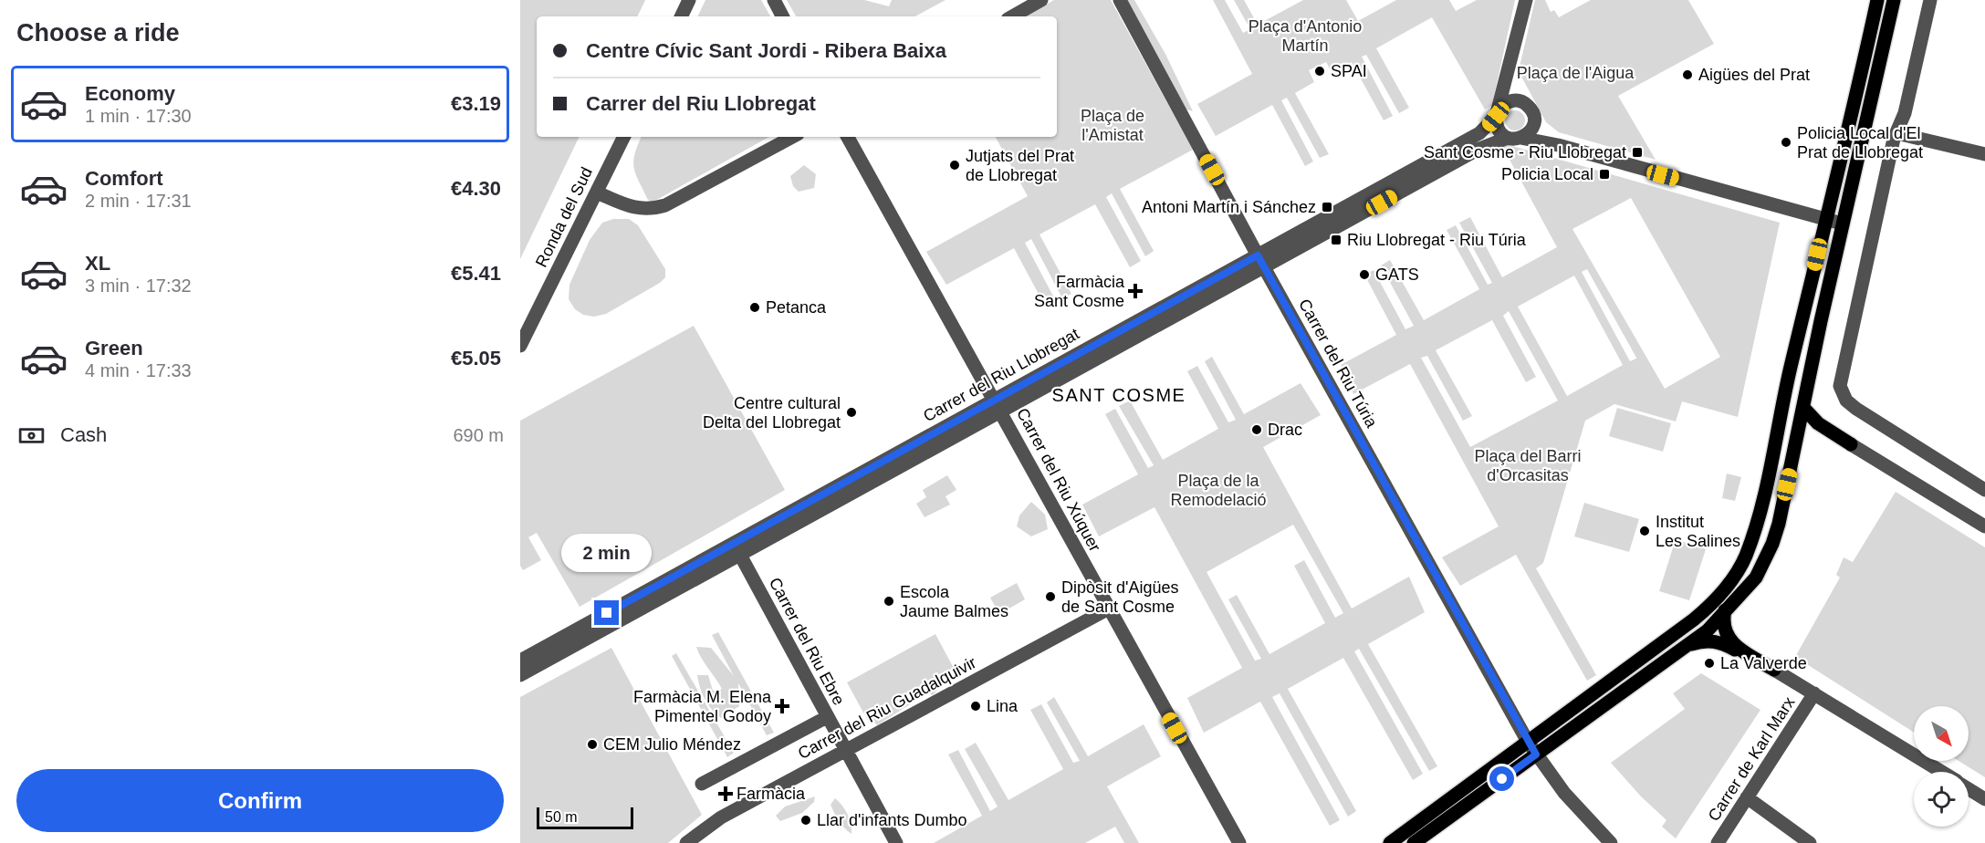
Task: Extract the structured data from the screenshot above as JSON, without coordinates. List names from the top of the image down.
{
  "streets": {
    "street": [
      "Ronda del Sud",
      "Carrer del Riu Túria",
      "Carrer del Riu Llobregat",
      "Carrer del Riu Xúquer",
      "Carrer del Riu Ebre",
      "Carrer del Riu Guadalquivir",
      "Carrer de Karl Marx"
    ]
  },
  "crossings": [
    ["Carrer del Riu Túria", "Carrer del Riu Llobregat"],
    ["Carrer del Riu Llobregat", "Carrer del Riu Xúquer"],
    ["Carrer del Riu Llobregat", "Carrer del Riu Ebre"],
    ["Carrer del Riu Xúquer", "Carrer del Riu Guadalquivir"],
    ["Carrer del Riu Ebre", "Carrer del Riu Guadalquivir"]
  ],
  "districts": ["SANT COSME"],
  "parks": [
    "Plaça d'Antonio Martín",
    "Plaça de l'Aigua",
    "Plaça de l'Amistat",
    "Plaça del Barri d'Orcasitas",
    "Plaça de la Remodelació"
  ],
  "places": {
    "other": [
      "SPAI",
      "Aigües del Prat",
      "Policia Local d'El Prat de Llobregat",
      "Jutjats del Prat de Llobregat",
      "GATS",
      "Petanca",
      "Centre cultural Delta del Llobregat",
      "Drac",
      "Institut Les Salines",
      "Dipòsit d'Aigües de Sant Cosme",
      "Escola Jaume Balmes",
      "La Valverde",
      "Lina",
      "CEM Julio Méndez",
      "Llar d'infants Dumbo"
    ],
    "transit": [
      "Sant Cosme - Riu Llobregat",
      "Policia Local",
      "Antoni Martín i Sánchez",
      "Riu Llobregat - Riu Túria"
    ],
    "health": ["Farmàcia Sant Cosme", "Farmàcia M. Elena Pimentel Godoy", "Farmàcia"]
  },
  "scale_bar": "50 m",
  "north": "bottom right",
  "page": {
    "heading": "Choose a ride",
    "banner": ["Centre Cívic Sant Jordi - Ribera Baixa", "Carrer del Riu Llobregat"],
    "list": [
      {
        "name": "Economy",
        "note": "1 min · 17:30",
        "value": "€3.19"
      },
      {
        "name": "Comfort",
        "note": "2 min · 17:31",
        "value": "€4.30"
      },
      {
        "name": "XL",
        "note": "3 min · 17:32",
        "value": "€5.41"
      },
      {
        "name": "Green",
        "note": "4 min · 17:33",
        "value": "€5.05"
      }
    ],
    "pay": ["Cash", "690 m"],
    "bubble": "2 min",
    "buttons": "Confirm",
    "scale": "50 m"
  }
}
